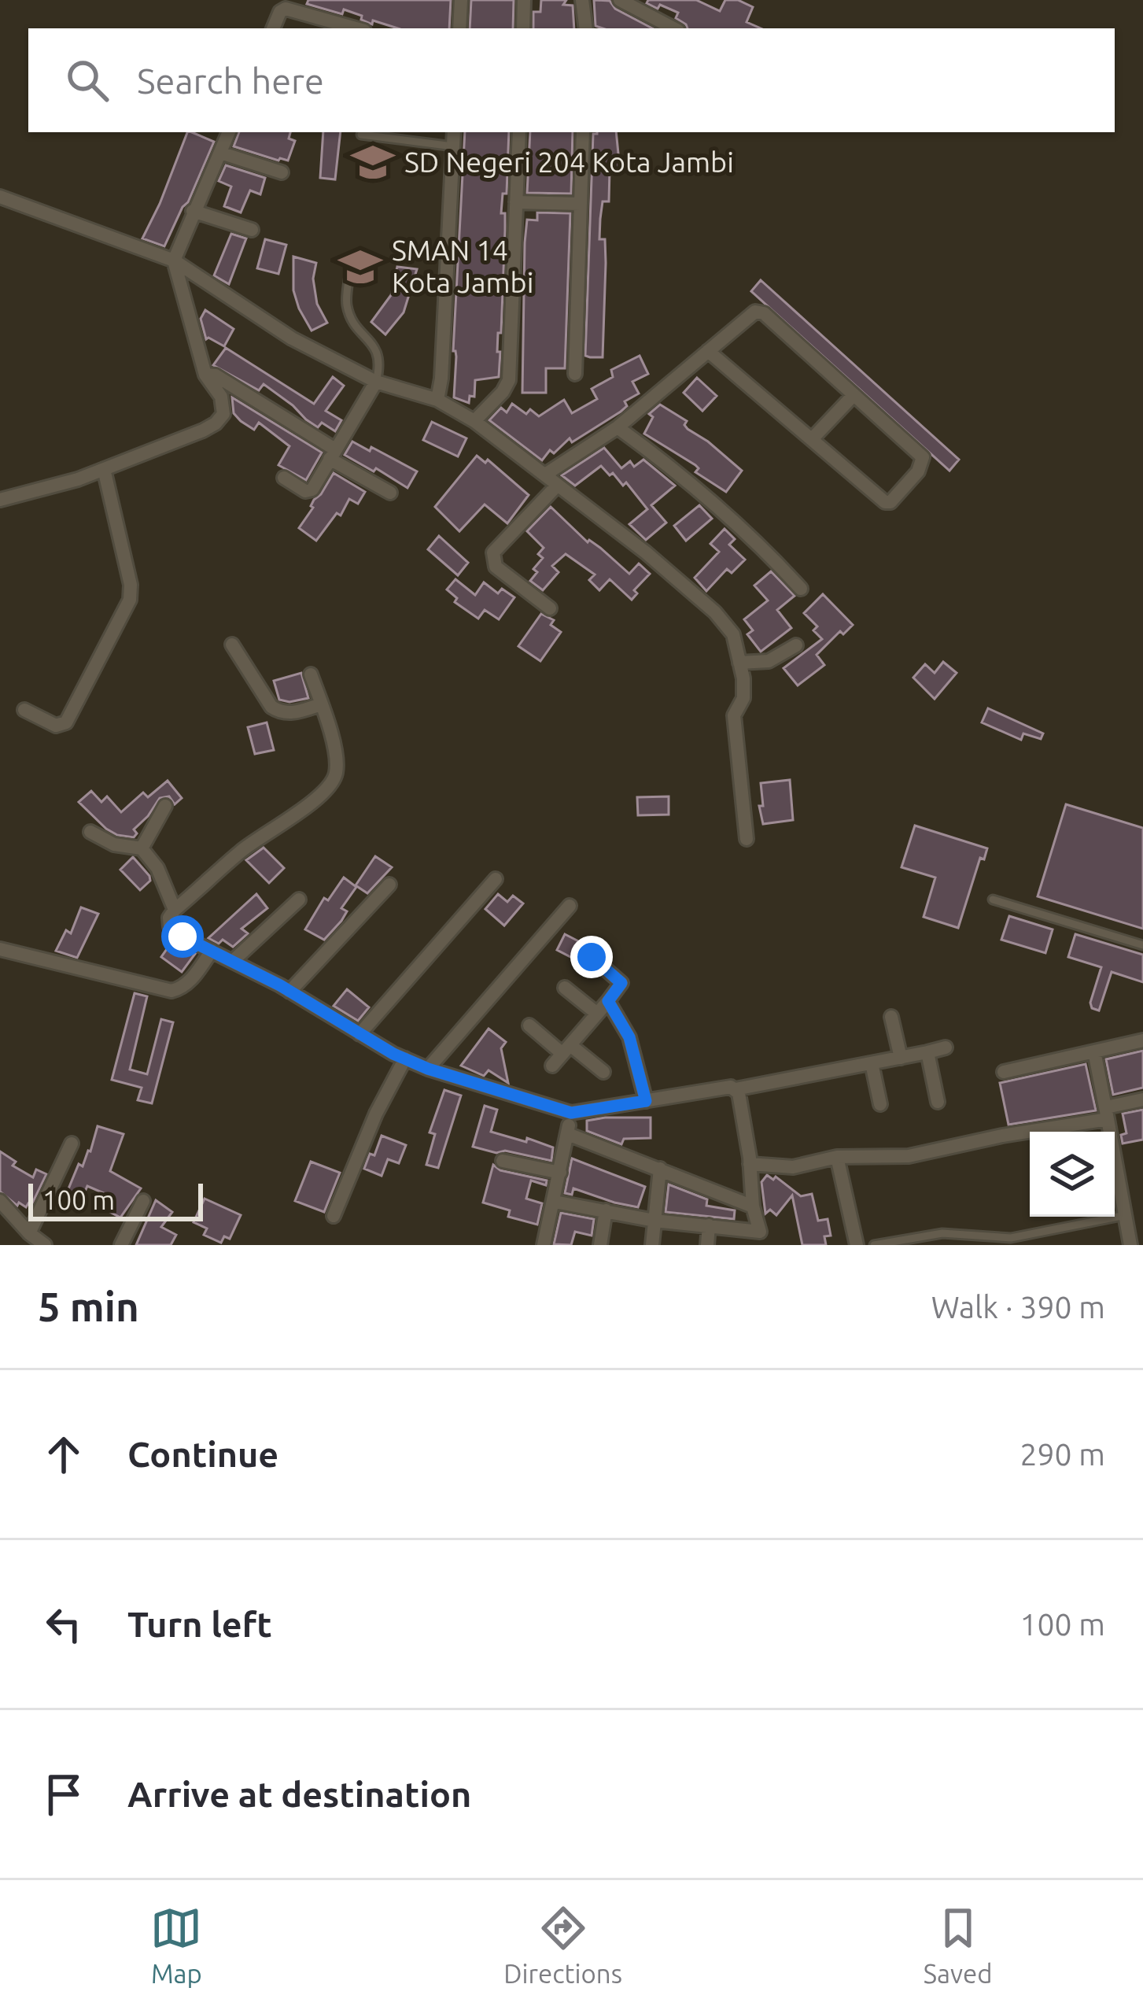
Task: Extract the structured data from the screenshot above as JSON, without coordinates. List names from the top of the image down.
{
  "places": {
    "school or university": ["SD Negeri 204 Kota Jambi", "SMAN 14 Kota Jambi"]
  },
  "scale_bar": "100 m",
  "page": {
    "search": "Search here",
    "scale": "100 m",
    "heading": ["5 min", "Walk · 390 m"],
    "list": [
      ["Continue", "290 m"],
      ["Turn left", "100 m"],
      "Arrive at destination"
    ],
    "nav": ["Map", "Directions", "Saved"]
  }
}
